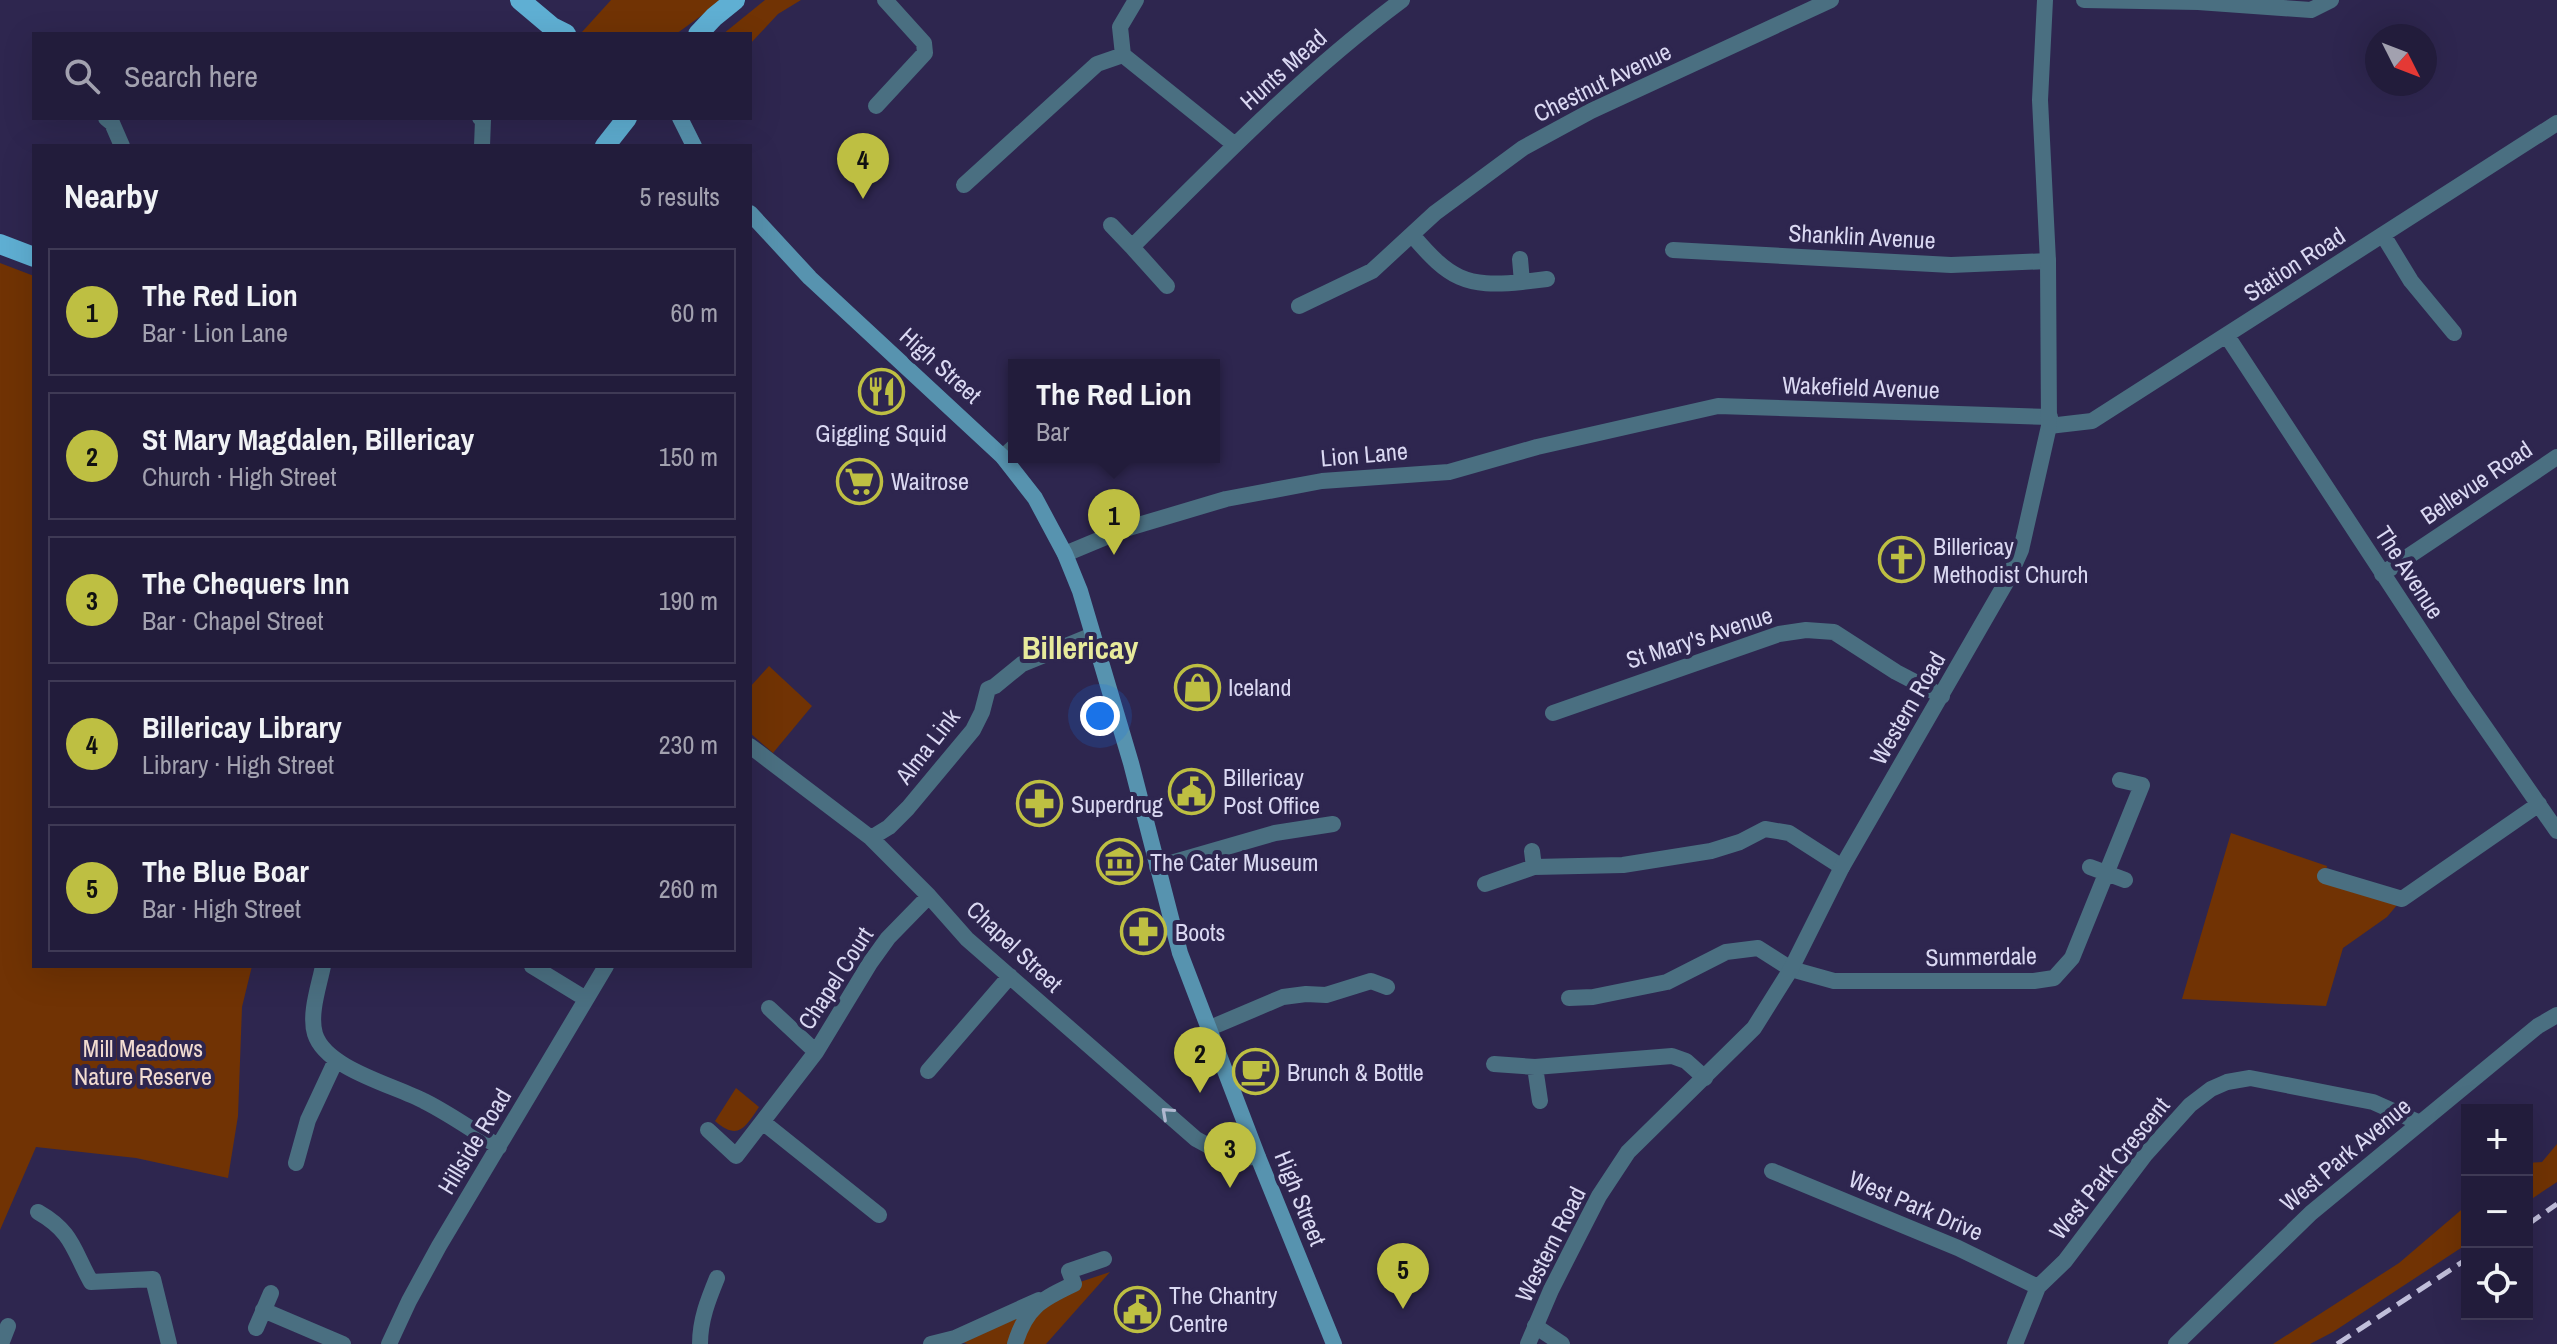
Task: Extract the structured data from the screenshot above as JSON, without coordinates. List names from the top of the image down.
{
  "streets": {
    "main road": ["High Street"],
    "street": [
      "Hunts Mead",
      "Chestnut Avenue",
      "Shanklin Avenue",
      "Station Road",
      "Wakefield Avenue",
      "Lion Lane",
      "Bellevue Road",
      "The Avenue",
      "St Mary's Avenue",
      "Western Road",
      "Alma Link",
      "Chapel Street",
      "Summerdale",
      "Chapel Court",
      "Hillside Road",
      "West Park Avenue",
      "West Park Crescent",
      "West Park Drive"
    ]
  },
  "crossings": [
    ["Shanklin Avenue", "Western Road"],
    ["Station Road", "Wakefield Avenue"],
    ["Station Road", "The Avenue"],
    ["Station Road", "Western Road"],
    ["High Street", "Lion Lane"],
    ["High Street", "Alma Link"],
    ["High Street", "Chapel Street"],
    ["Wakefield Avenue", "Lion Lane"],
    ["Wakefield Avenue", "Western Road"],
    ["Bellevue Road", "The Avenue"],
    ["St Mary's Avenue", "Western Road"],
    ["Western Road", "Summerdale"],
    ["Alma Link", "Chapel Street"],
    ["Chapel Street", "Chapel Court"],
    ["West Park Avenue", "West Park Crescent"],
    ["West Park Crescent", "West Park Drive"]
  ],
  "one_way": ["Chapel Street"],
  "districts": ["Billericay"],
  "parks": ["Mill Meadows Nature Reserve"],
  "places": {
    "restaurant": ["Giggling Squid"],
    "supermarket": ["Waitrose"],
    "church": ["Billericay Methodist Church"],
    "shop": ["Iceland"],
    "public building": ["Billericay Post Office", "The Chantry Centre"],
    "pharmacy": ["Superdrug", "Boots"],
    "museum": ["The Cater Museum"],
    "cafe": ["Brunch & Bottle"]
  },
  "north": "bottom right",
  "page": {
    "search": "Search here",
    "pins": [
      "4",
      "1",
      "2",
      "3",
      "5"
    ],
    "heading": ["Nearby", "5 results"],
    "list": [
      {
        "mark": "1",
        "name": "The Red Lion",
        "note": "Bar · Lion Lane",
        "value": "60 m"
      },
      {
        "mark": "2",
        "name": "St Mary Magdalen, Billericay",
        "note": "Church · High Street",
        "value": "150 m"
      },
      {
        "mark": "3",
        "name": "The Chequers Inn",
        "note": "Bar · Chapel Street",
        "value": "190 m"
      },
      {
        "mark": "4",
        "name": "Billericay Library",
        "note": "Library · High Street",
        "value": "230 m"
      },
      {
        "mark": "5",
        "name": "The Blue Boar",
        "note": "Bar · High Street",
        "value": "260 m"
      }
    ],
    "popup": ["The Red Lion", "Bar"],
    "map_buttons": ["+", "−"]
  }
}
